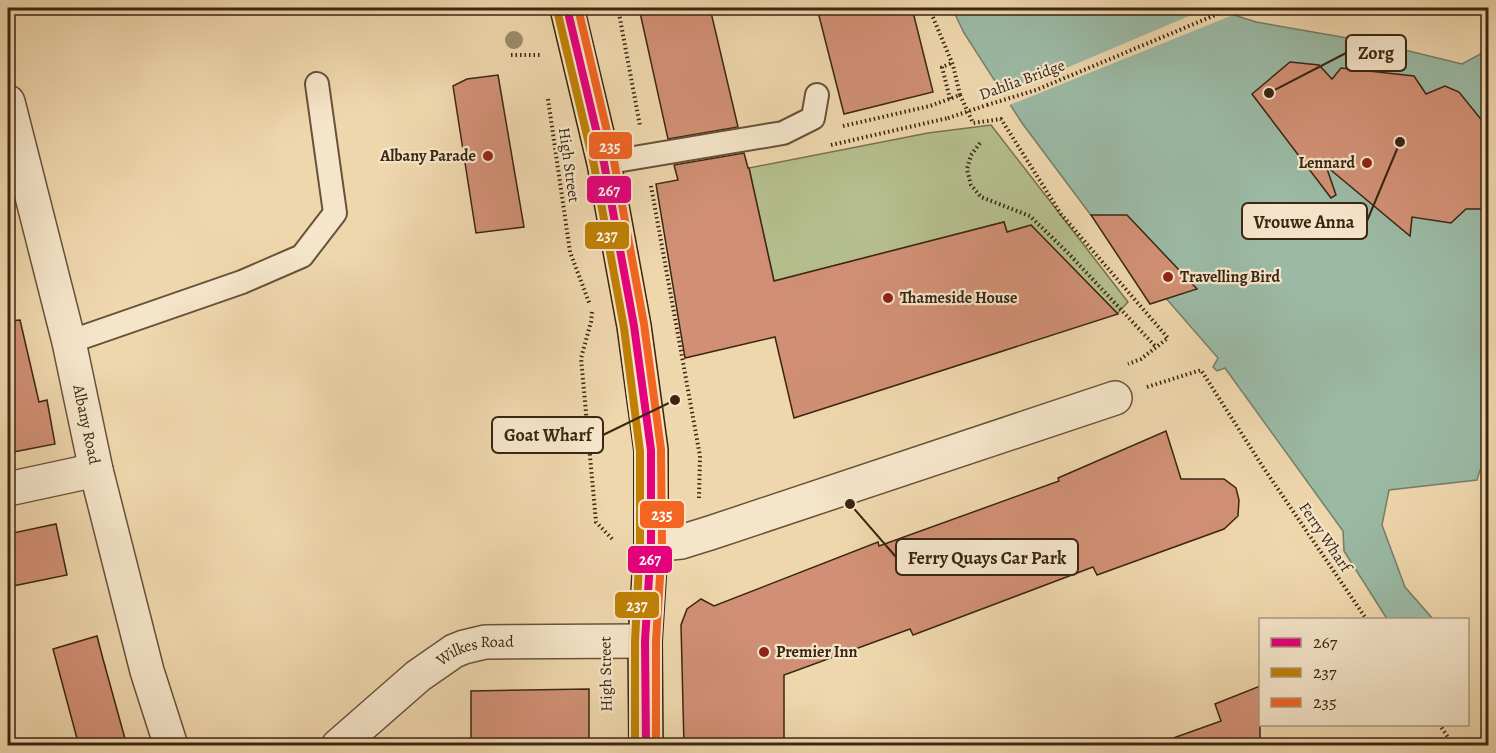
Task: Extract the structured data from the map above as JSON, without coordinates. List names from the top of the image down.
{
  "streets": {
    "street": ["Albany Road", "Wilkes Road"],
    "path": ["Dahlia Bridge", "High Street", "Ferry Wharf"]
  },
  "places": [
    "Zorg",
    "Vrouwe Anna",
    "Albany Parade",
    "Lennard",
    "Travelling Bird",
    "Thameside House",
    "Goat Wharf",
    "Ferry Quays Car Park",
    "Premier Inn"
  ],
  "lines": ["transit line 267", "transit line 235", "transit line 237"],
  "legend": ["267", "237", "235"]
}
